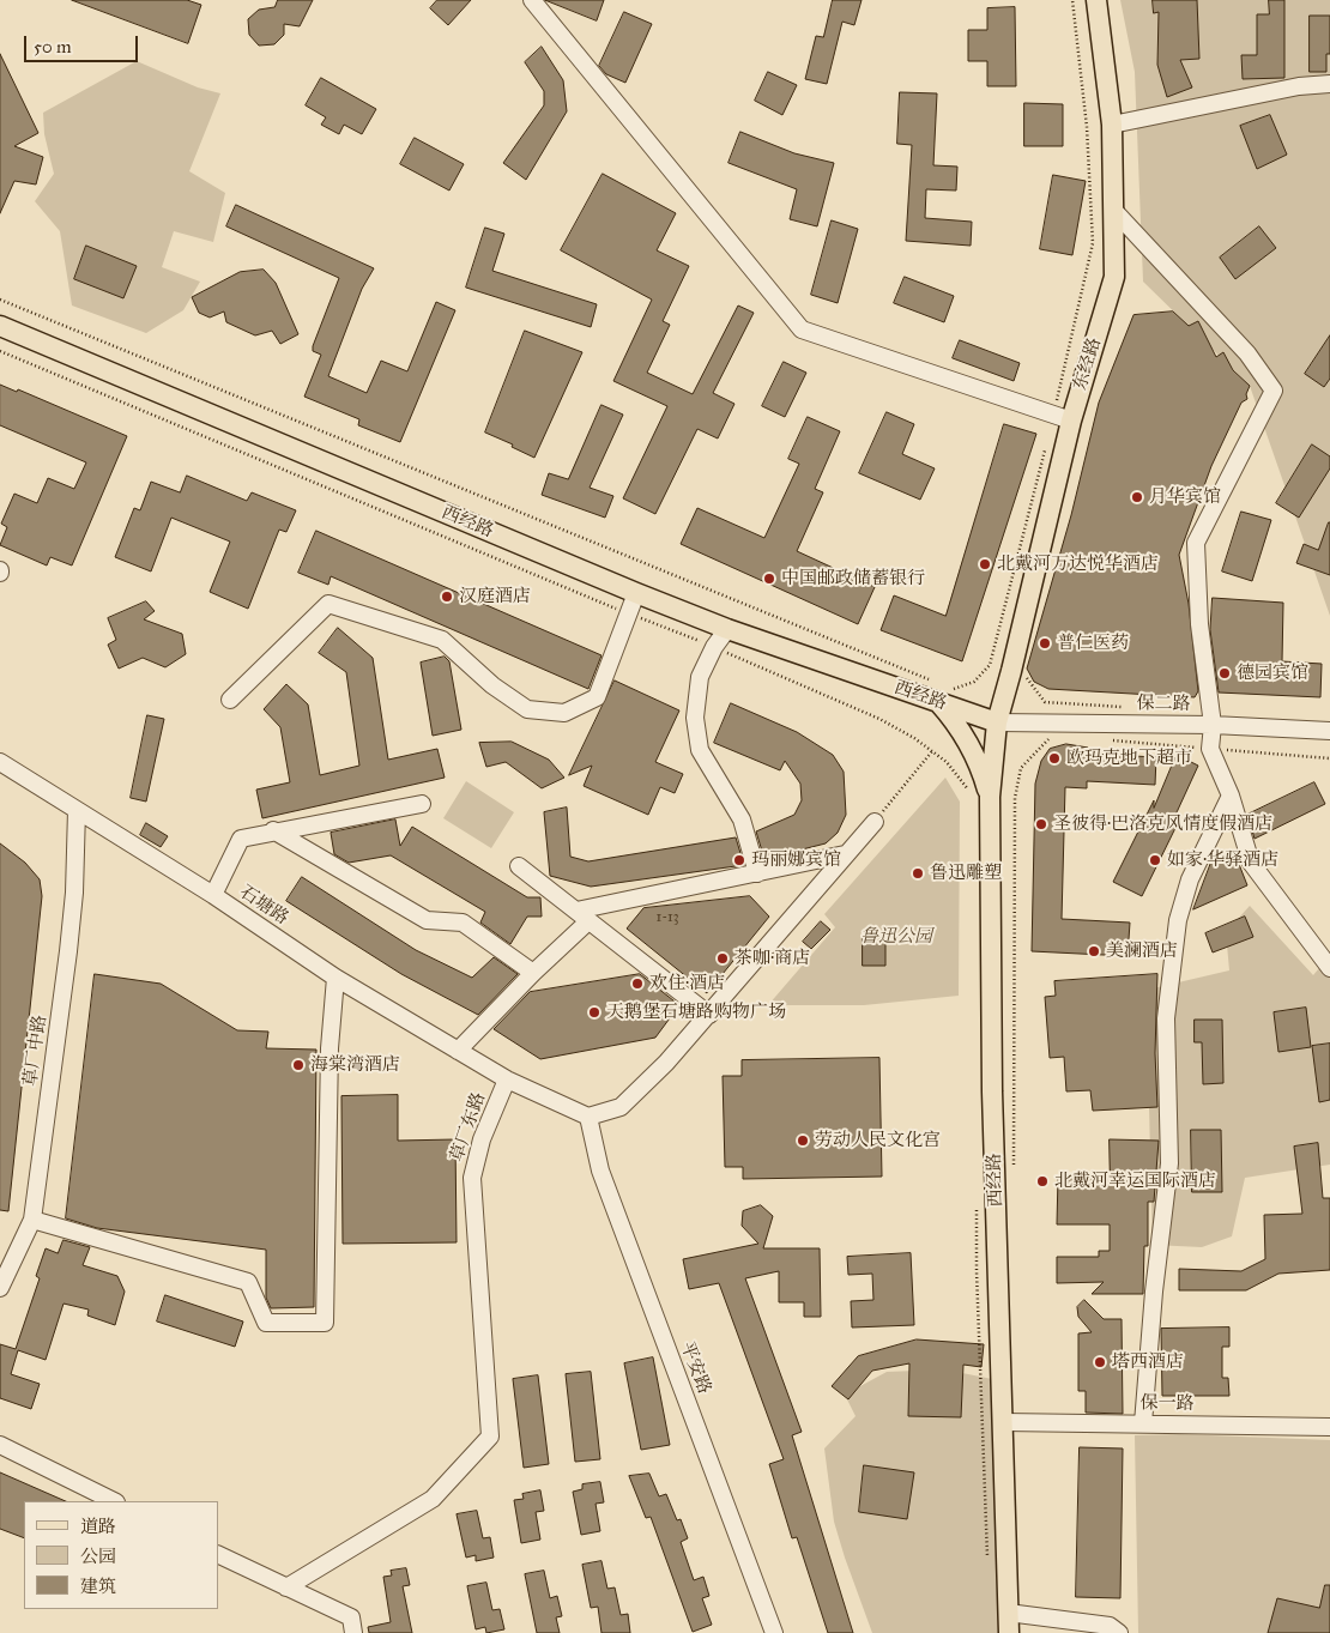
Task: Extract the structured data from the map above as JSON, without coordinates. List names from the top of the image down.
{
  "streets": {
    "main road": ["东经路", "西经路"],
    "street": [
      "保二路",
      "石塘路",
      "草厂中路",
      "草厂东路",
      "平安路",
      "保一路"
    ]
  },
  "crossings": [
    ["东经路", "西经路"],
    ["东经路", "保二路"],
    ["西经路", "保二路"],
    ["西经路", "保一路"],
    ["石塘路", "草厂中路"],
    ["石塘路", "草厂东路"],
    ["草厂东路", "平安路"]
  ],
  "parks": ["鲁迅公园"],
  "places": [
    "月华宾馆",
    "北戴河万达悦华酒店",
    "中国邮政储蓄银行",
    "汉庭酒店",
    "普仁医药",
    "德园宾馆",
    "欧玛克地下超市",
    "圣彼得·巴洛克风情度假酒店",
    "玛丽娜宾馆",
    "如家·华驿酒店",
    "鲁迅雕塑",
    "美澜酒店",
    "茶咖·商店",
    "欢住·酒店",
    "天鹅堡石塘路购物广场",
    "海棠湾酒店",
    "劳动人民文化宫",
    "北戴河幸运国际酒店",
    "塔西酒店"
  ],
  "house_numbers": ["1-13"],
  "legend": ["道路", "公园", "建筑"],
  "scale_bar": "50 m"
}
